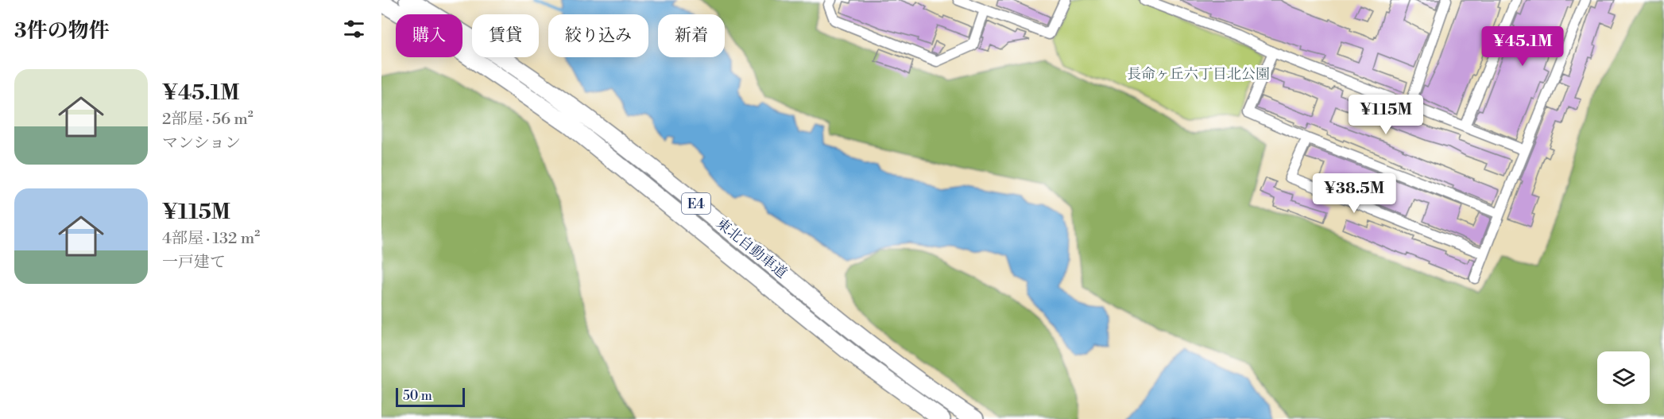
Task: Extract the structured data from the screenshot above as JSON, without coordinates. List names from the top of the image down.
{
  "streets": {
    "highway": ["E4", "東北自動車道"]
  },
  "parks": ["長命ヶ丘六丁目北公園"],
  "scale_bar": "50 m",
  "page": {
    "heading": "3件の物件",
    "chip": [
      "購入",
      "賃貸",
      "絞り込み",
      "新着"
    ],
    "price": ["¥45.1M", "¥115M", "¥38.5M"],
    "list": [
      {
        "name": "¥45.1M",
        "note": "2部屋 · 56 m² · マンション"
      },
      {
        "name": "¥115M",
        "note": "4部屋 · 132 m² · 一戸建て"
      }
    ],
    "scale": "50 m"
  }
}
